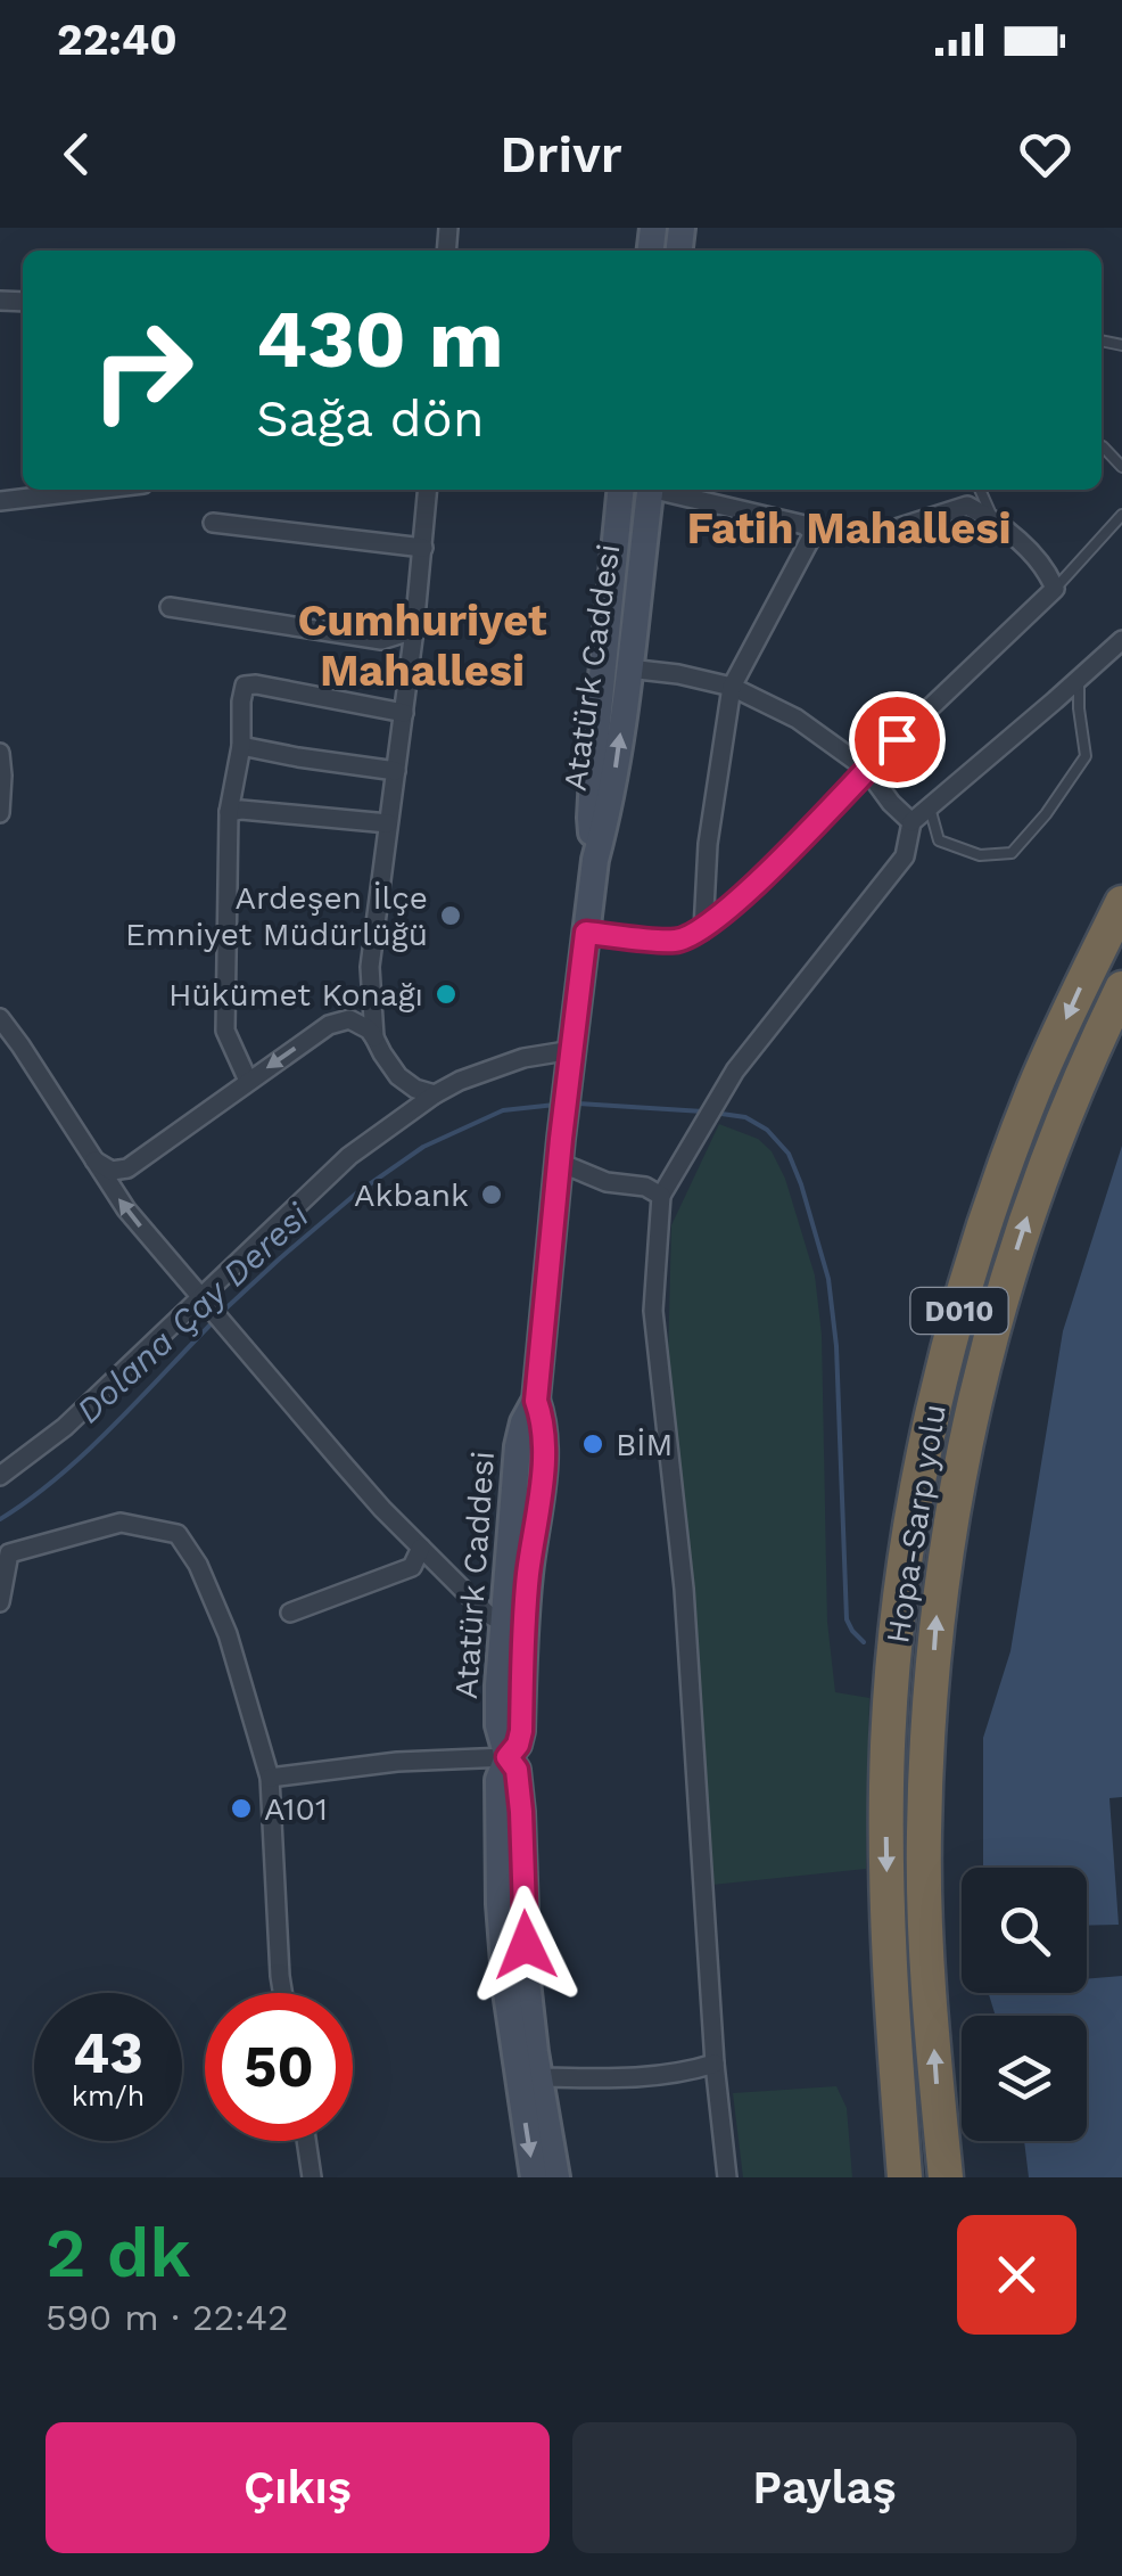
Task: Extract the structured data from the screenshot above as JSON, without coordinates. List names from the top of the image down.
{
  "streets": {
    "highway": ["D010", "Hopa-Sarp yolu"],
    "main road": ["Atatürk Caddesi"]
  },
  "districts": ["Fatih Mahallesi", "Cumhuriyet Mahallesi"],
  "water": ["Dolana Çay Deresi"],
  "places": [
    "Ardeşen İlçe Emniyet Müdürlüğü",
    "Hükümet Konağı",
    "Akbank",
    "BİM",
    "A101"
  ],
  "page": {
    "status": "22:40",
    "header": "Drivr",
    "turn": ["430 m", "Sağa dön"],
    "speed": "43 km/h",
    "limit": "50",
    "heading": ["2 dk", "590 m · 22:42"],
    "buttons": ["Çıkış", "Paylaş"]
  }
}
